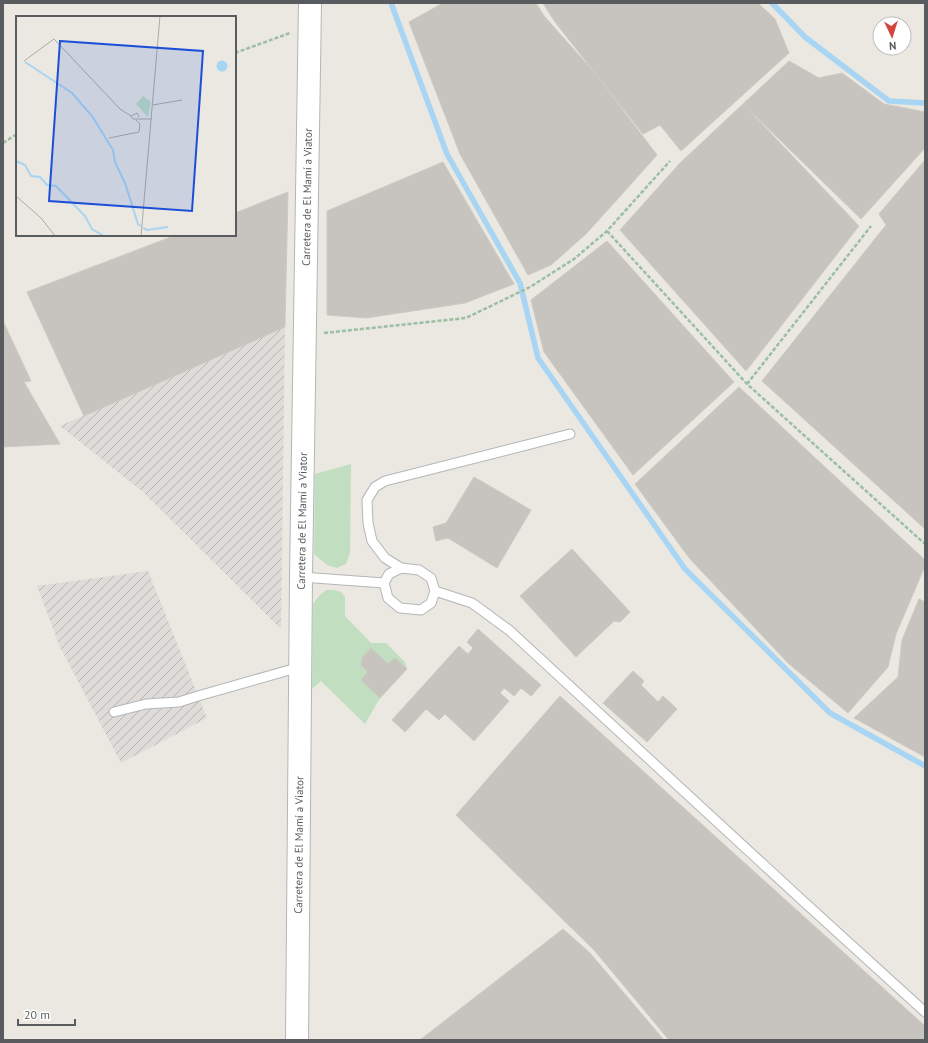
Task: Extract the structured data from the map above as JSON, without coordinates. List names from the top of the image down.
{
  "streets": {
    "street": ["Carretera de El Mamí a Viator"]
  },
  "scale_bar": "20 m",
  "north": "bottom"
}
